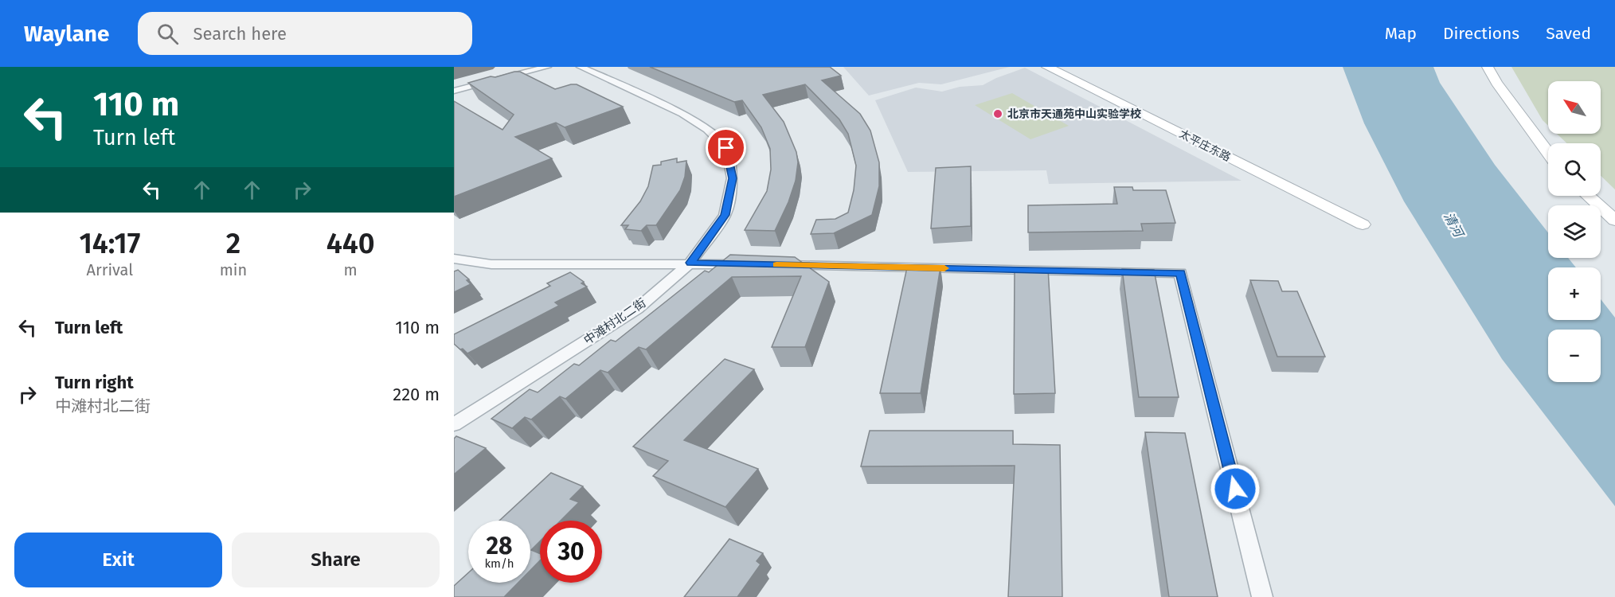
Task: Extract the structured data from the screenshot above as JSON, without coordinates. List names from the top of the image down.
{
  "streets": {
    "street": ["太平庄东路", "中滩村北二街"]
  },
  "water": ["清河"],
  "places": ["北京市天通苑中山实验学校"],
  "north": "top left",
  "page": {
    "header": "Waylane",
    "search": "Search here",
    "nav": ["Map", "Directions", "Saved"],
    "turn": ["110 m", "Turn left"],
    "map_buttons": ["+", "−"],
    "eta": [
      "14:17",
      "Arrival",
      "2",
      "min",
      "440",
      "m"
    ],
    "list": [
      {
        "name": "Turn left",
        "value": "110 m"
      },
      {
        "name": "Turn right",
        "note": "中滩村北二街",
        "value": "220 m"
      }
    ],
    "speed": "28 km/h",
    "limit": "30",
    "buttons": ["Exit", "Share"]
  }
}
